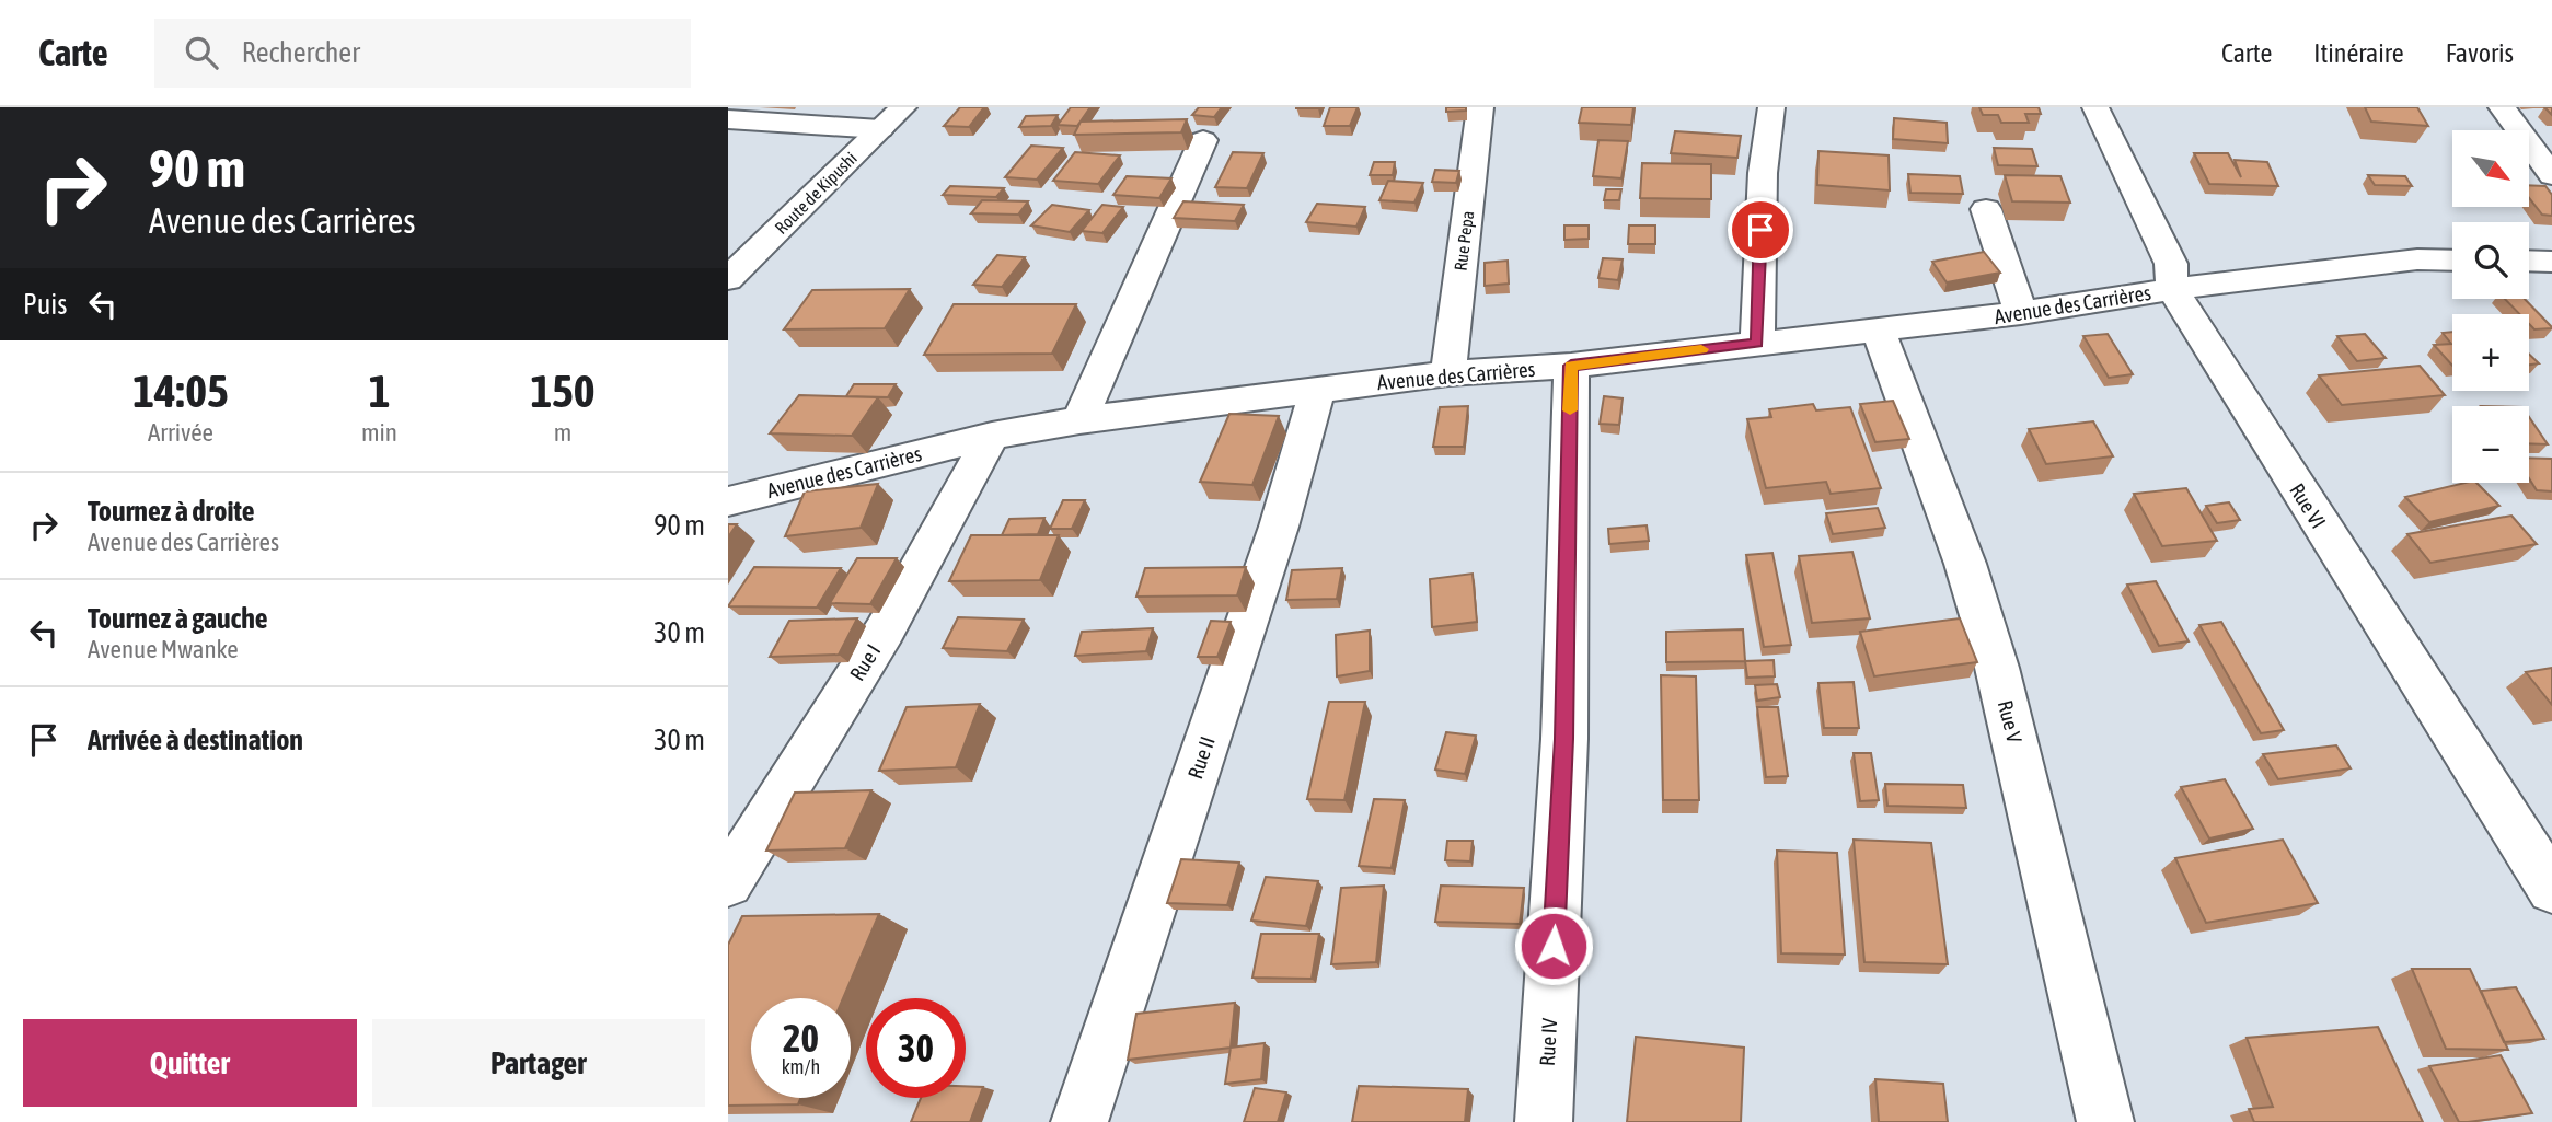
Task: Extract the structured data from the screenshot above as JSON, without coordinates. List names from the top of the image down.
{
  "streets": {
    "street": [
      "Route de Kipushi",
      "Rue Pepa",
      "Avenue des Carrières",
      "Rue VI",
      "Rue I",
      "Rue V",
      "Rue II",
      "Rue IV"
    ]
  },
  "crossings": [
    ["Rue Pepa", "Avenue des Carrières"],
    ["Avenue des Carrières", "Rue VI"],
    ["Avenue des Carrières", "Rue I"],
    ["Avenue des Carrières", "Rue V"],
    ["Avenue des Carrières", "Rue II"],
    ["Avenue des Carrières", "Rue IV"]
  ],
  "north": "bottom right",
  "page": {
    "header": "Carte",
    "search": "Rechercher",
    "nav": ["Carte", "Itinéraire", "Favoris"],
    "turn": ["90 m", "Avenue des Carrières"],
    "map_buttons": ["+", "−"],
    "then": "Puis",
    "eta": [
      "14:05",
      "Arrivée",
      "1",
      "min",
      "150",
      "m"
    ],
    "list": [
      {
        "name": "Tournez à droite",
        "note": "Avenue des Carrières",
        "value": "90 m"
      },
      {
        "name": "Tournez à gauche",
        "note": "Avenue Mwanke",
        "value": "30 m"
      },
      {
        "name": "Arrivée à destination",
        "value": "30 m"
      }
    ],
    "speed": "20 km/h",
    "limit": "30",
    "buttons": ["Quitter", "Partager"]
  }
}
